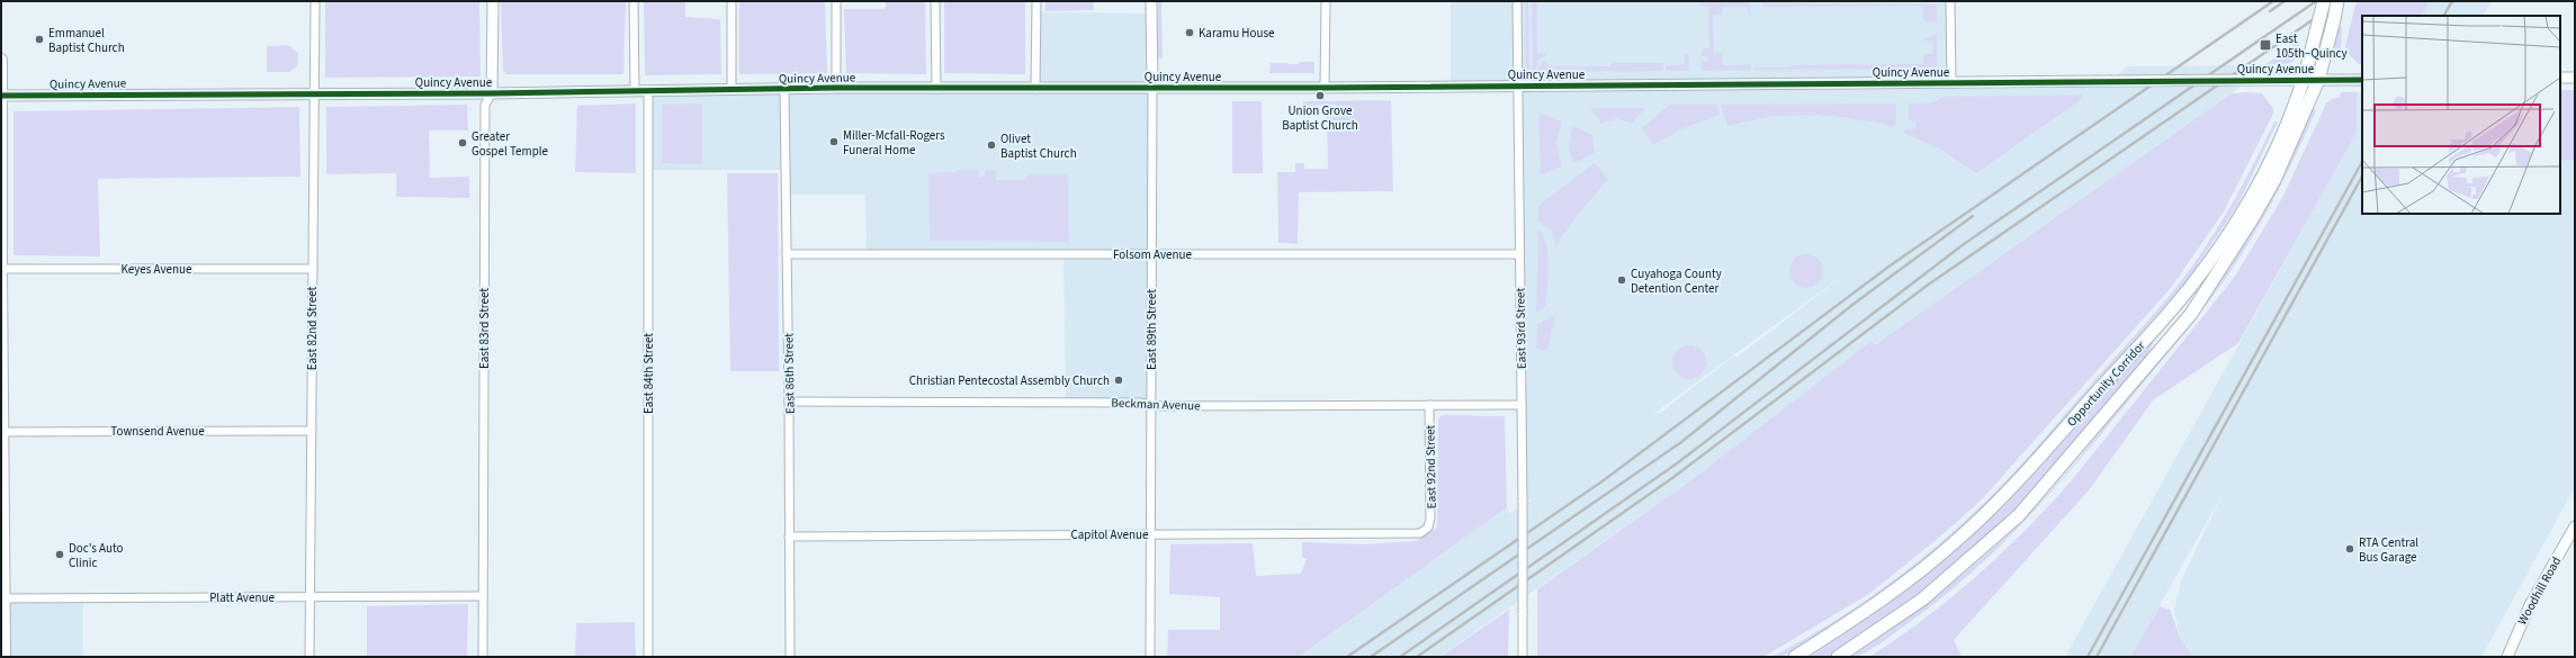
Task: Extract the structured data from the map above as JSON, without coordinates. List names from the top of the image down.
{
  "streets": {
    "main road": ["Opportunity Corridor"],
    "street": [
      "Quincy Avenue",
      "Folsom Avenue",
      "Keyes Avenue",
      "East 82nd Street",
      "East 83rd Street",
      "East 93rd Street",
      "East 89th Street",
      "East 84th Street",
      "East 86th Street",
      "Beckman Avenue",
      "Townsend Avenue",
      "East 92nd Street",
      "Capitol Avenue",
      "Woodhill Road",
      "Platt Avenue"
    ]
  },
  "crossings": [
    ["Quincy Avenue", "East 82nd Street"],
    ["Quincy Avenue", "East 83rd Street"],
    ["Quincy Avenue", "East 93rd Street"],
    ["Quincy Avenue", "East 89th Street"],
    ["Quincy Avenue", "East 84th Street"],
    ["Quincy Avenue", "East 86th Street"],
    ["Quincy Avenue", "Opportunity Corridor"],
    ["Folsom Avenue", "East 93rd Street"],
    ["Folsom Avenue", "East 89th Street"],
    ["Folsom Avenue", "East 86th Street"],
    ["Keyes Avenue", "East 82nd Street"],
    ["East 82nd Street", "Townsend Avenue"],
    ["East 82nd Street", "Platt Avenue"],
    ["East 83rd Street", "Platt Avenue"],
    ["East 93rd Street", "Beckman Avenue"],
    ["East 89th Street", "Beckman Avenue"],
    ["East 89th Street", "Capitol Avenue"],
    ["East 86th Street", "Beckman Avenue"],
    ["East 86th Street", "Capitol Avenue"],
    ["Beckman Avenue", "East 92nd Street"],
    ["East 92nd Street", "Capitol Avenue"]
  ],
  "places": {
    "other": [
      "Karamu House",
      "Emmanuel Baptist Church",
      "Union Grove Baptist Church",
      "Miller-Mcfall-Rogers Funeral Home",
      "Greater Gospel Temple",
      "Olivet Baptist Church",
      "Cuyahoga County Detention Center",
      "Christian Pentecostal Assembly Church",
      "RTA Central Bus Garage",
      "Doc's Auto Clinic"
    ],
    "transit": ["East 105th–Quincy"]
  }
}
